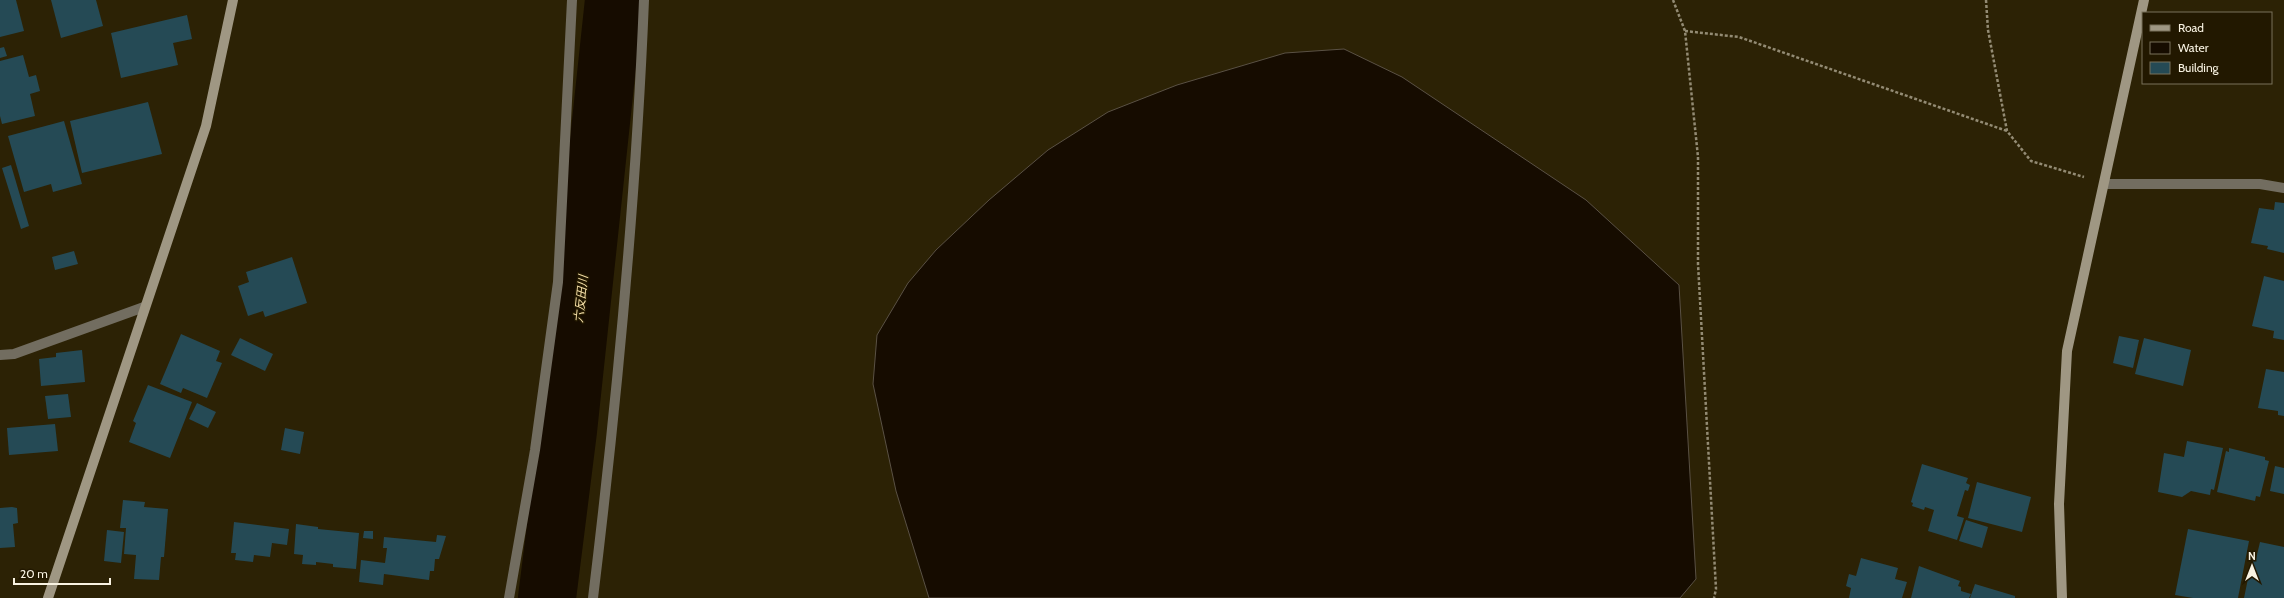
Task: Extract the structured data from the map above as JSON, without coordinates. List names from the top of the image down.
{
  "water": ["六反田川"],
  "legend": ["Road", "Water", "Building"],
  "scale_bar": "20 m",
  "north": "top"
}
